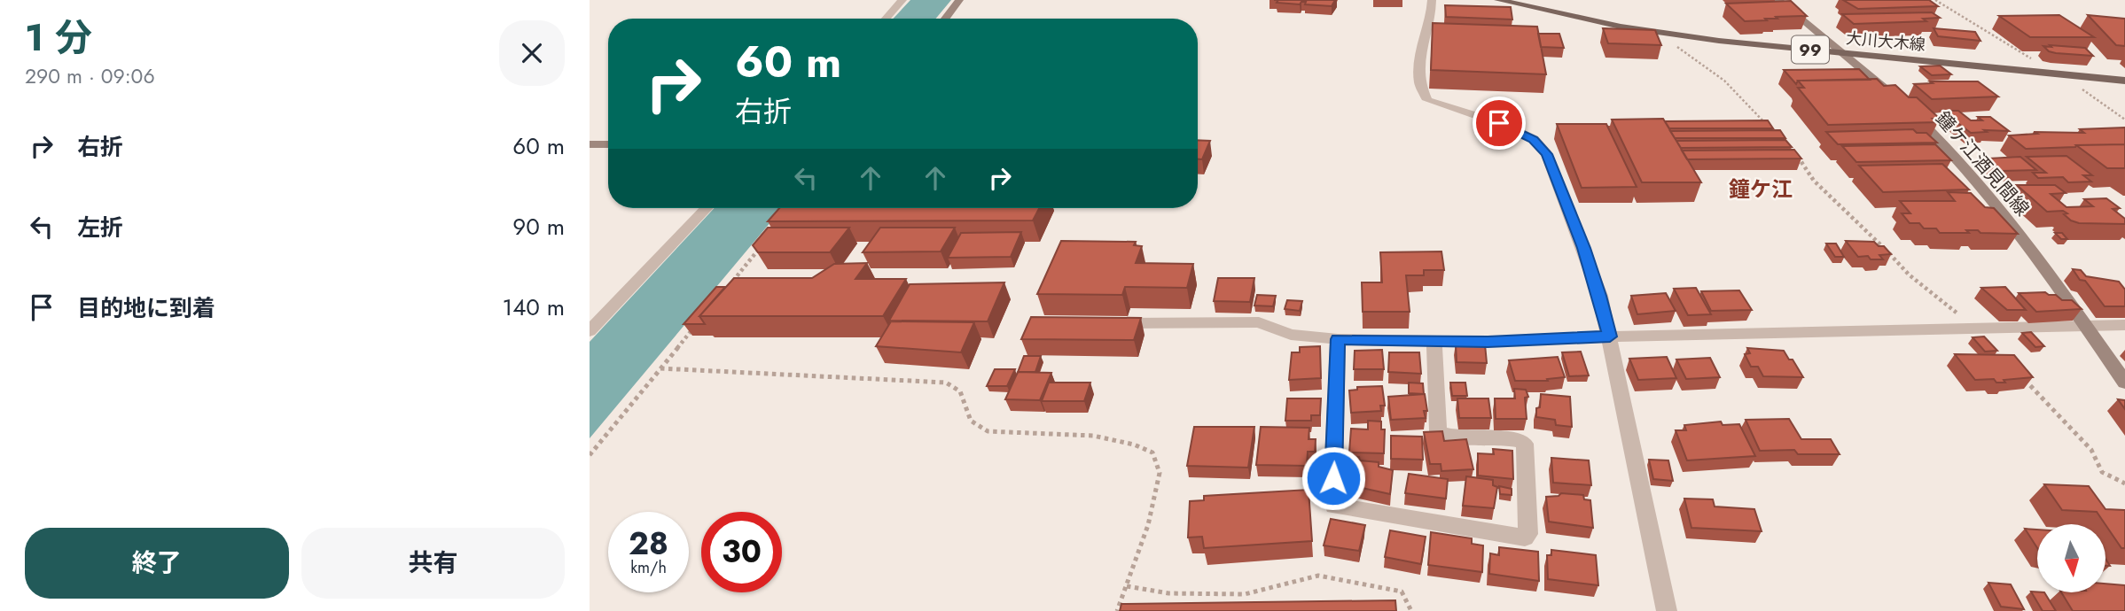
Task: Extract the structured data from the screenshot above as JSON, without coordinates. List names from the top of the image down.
{
  "streets": {
    "main road": ["大川大木線", "99", "鐘ケ江酒見間線"]
  },
  "crossings": [
    ["大川大木線", "鐘ケ江酒見間線"]
  ],
  "districts": ["鐘ケ江"],
  "north": "bottom",
  "page": {
    "heading": ["1 分", "290 m · 09:06"],
    "turn": ["60 m", "右折"],
    "list": [
      {
        "name": "右折",
        "value": "60 m"
      },
      {
        "name": "左折",
        "value": "90 m"
      },
      {
        "name": "目的地に到着",
        "value": "140 m"
      }
    ],
    "speed": "28 km/h",
    "limit": "30",
    "buttons": ["終了", "共有"]
  }
}
